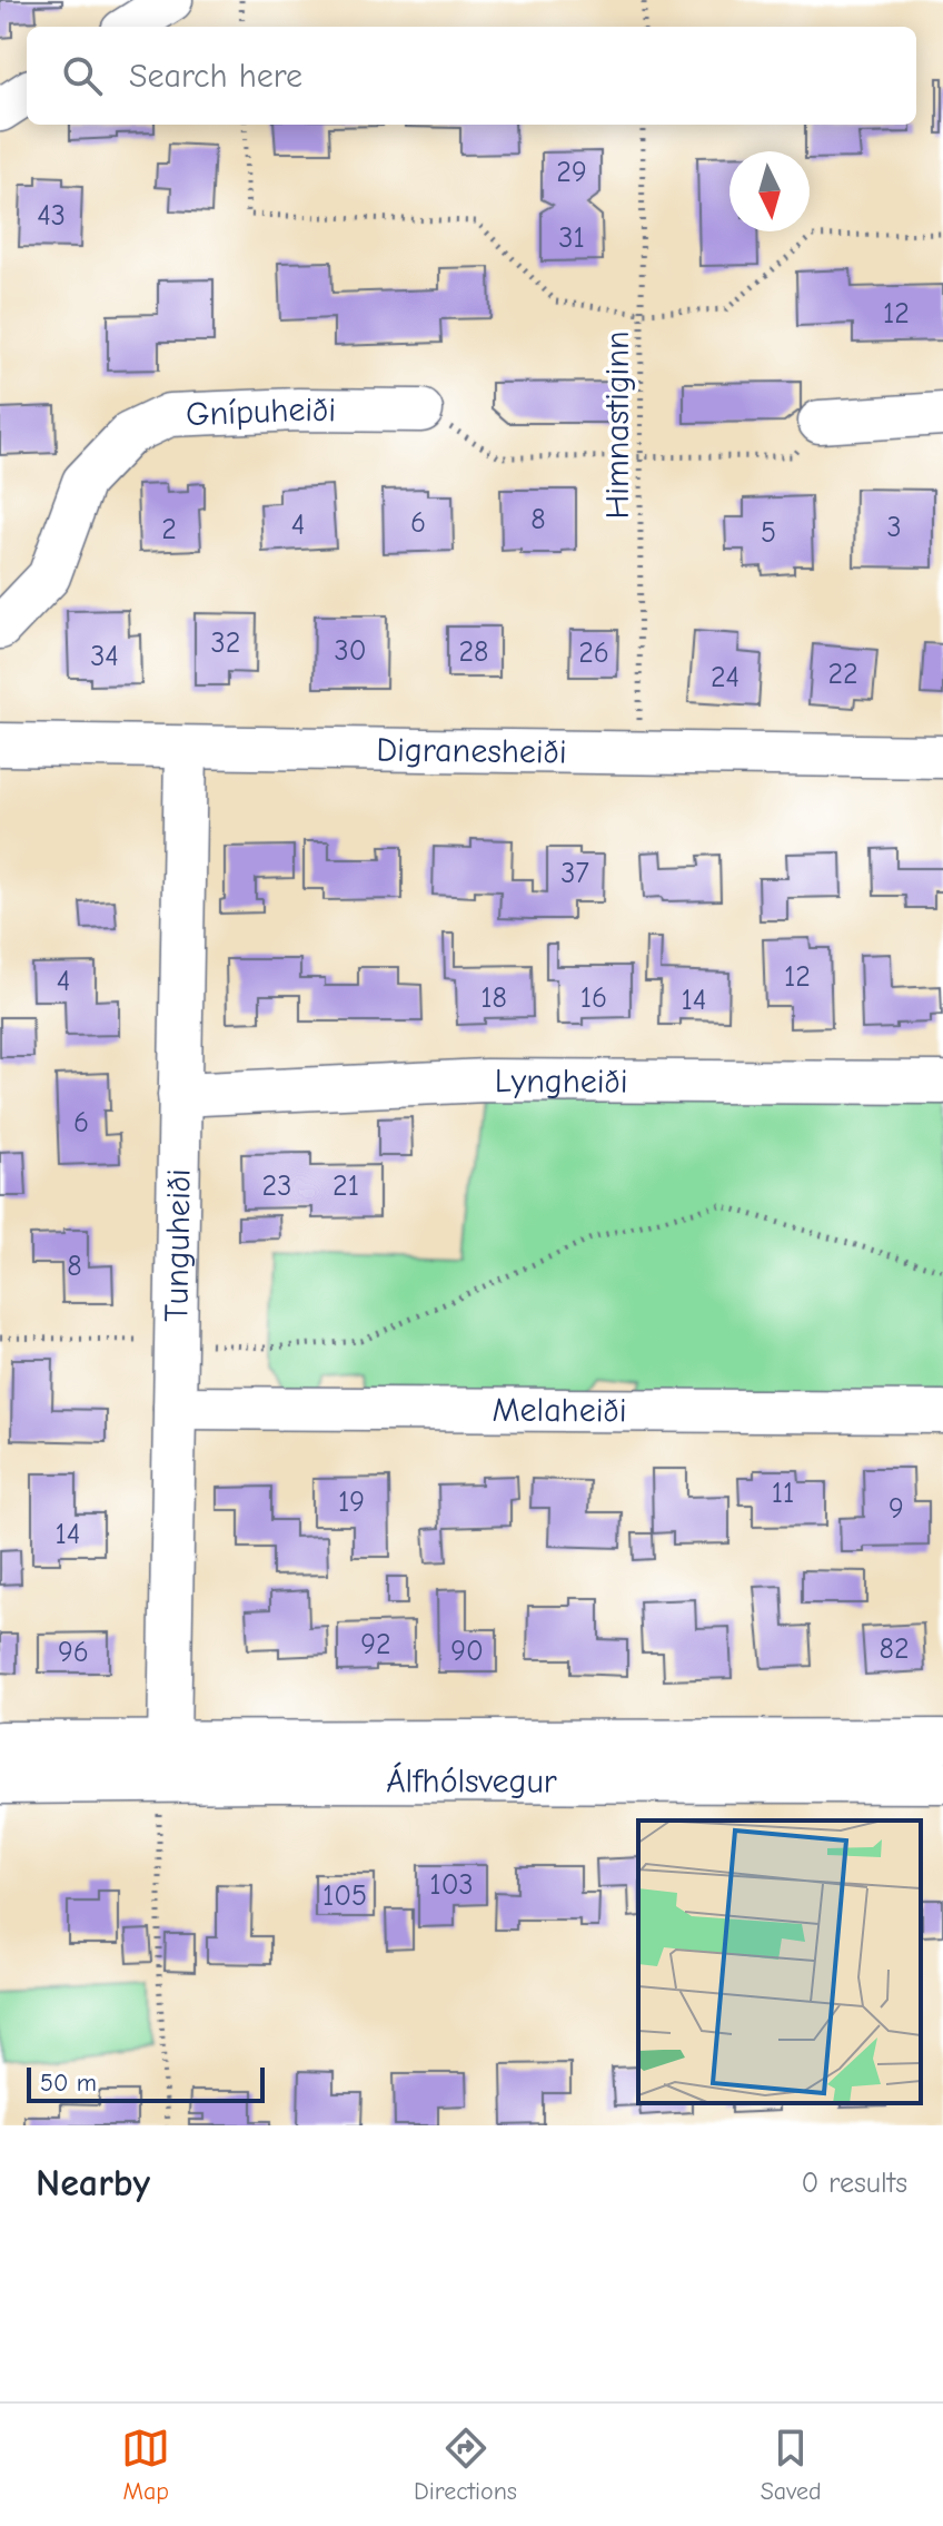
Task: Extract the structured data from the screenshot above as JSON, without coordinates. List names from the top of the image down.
{
  "streets": {
    "street": [
      "Gnípuheiði",
      "Digranesheiði",
      "Lyngheiði",
      "Tunguheiði",
      "Melaheiði",
      "Álfhólsvegur"
    ],
    "path": ["Himnastiginn"]
  },
  "crossings": [
    ["Digranesheiði", "Tunguheiði"],
    ["Lyngheiði", "Tunguheiði"],
    ["Tunguheiði", "Melaheiði"],
    ["Tunguheiði", "Álfhólsvegur"]
  ],
  "house_numbers": [
    "29",
    "43",
    "31",
    "12",
    "8",
    "6",
    "4",
    "3",
    "2",
    "5",
    "32",
    "30",
    "28",
    "26",
    "34",
    "22",
    "24",
    "37",
    "12",
    "4",
    "18",
    "16",
    "14",
    "6",
    "23",
    "21",
    "8",
    "11",
    "19",
    "9",
    "14",
    "92",
    "82",
    "90",
    "96",
    "103",
    "105"
  ],
  "scale_bar": "50 m",
  "north": "bottom",
  "page": {
    "search": "Search here",
    "scale": "50 m",
    "heading": ["Nearby", "0 results"],
    "nav": ["Map", "Directions", "Saved"]
  }
}
